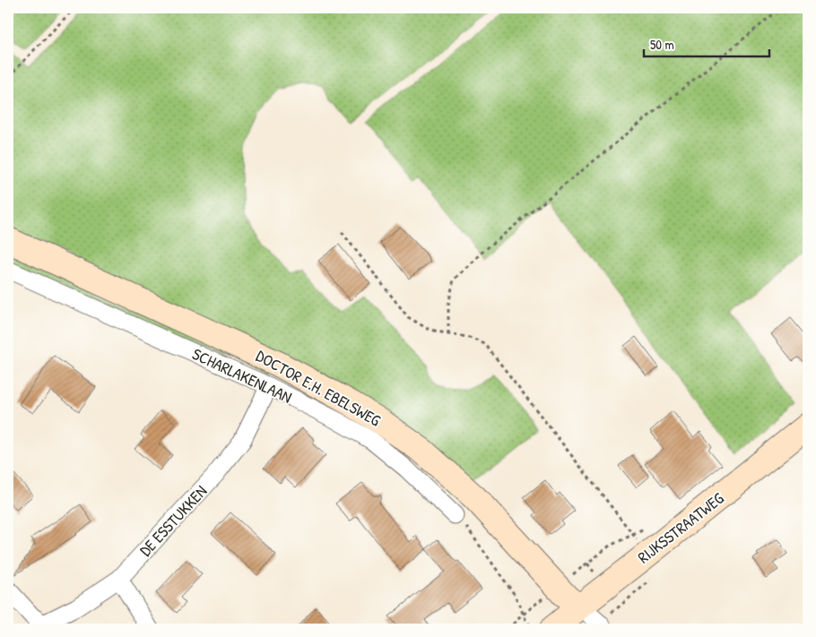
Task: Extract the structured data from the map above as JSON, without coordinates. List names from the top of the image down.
{
  "streets": {
    "main road": ["DOCTOR E.H. EBELSWEG", "RIJKSSTRAATWEG"],
    "street": ["SCHARLAKENLAAN", "DE ESSTUKKEN"]
  },
  "crossings": [
    ["SCHARLAKENLAAN", "DE ESSTUKKEN"],
    ["DOCTOR E.H. EBELSWEG", "RIJKSSTRAATWEG"]
  ],
  "scale_bar": "50 m"
}
